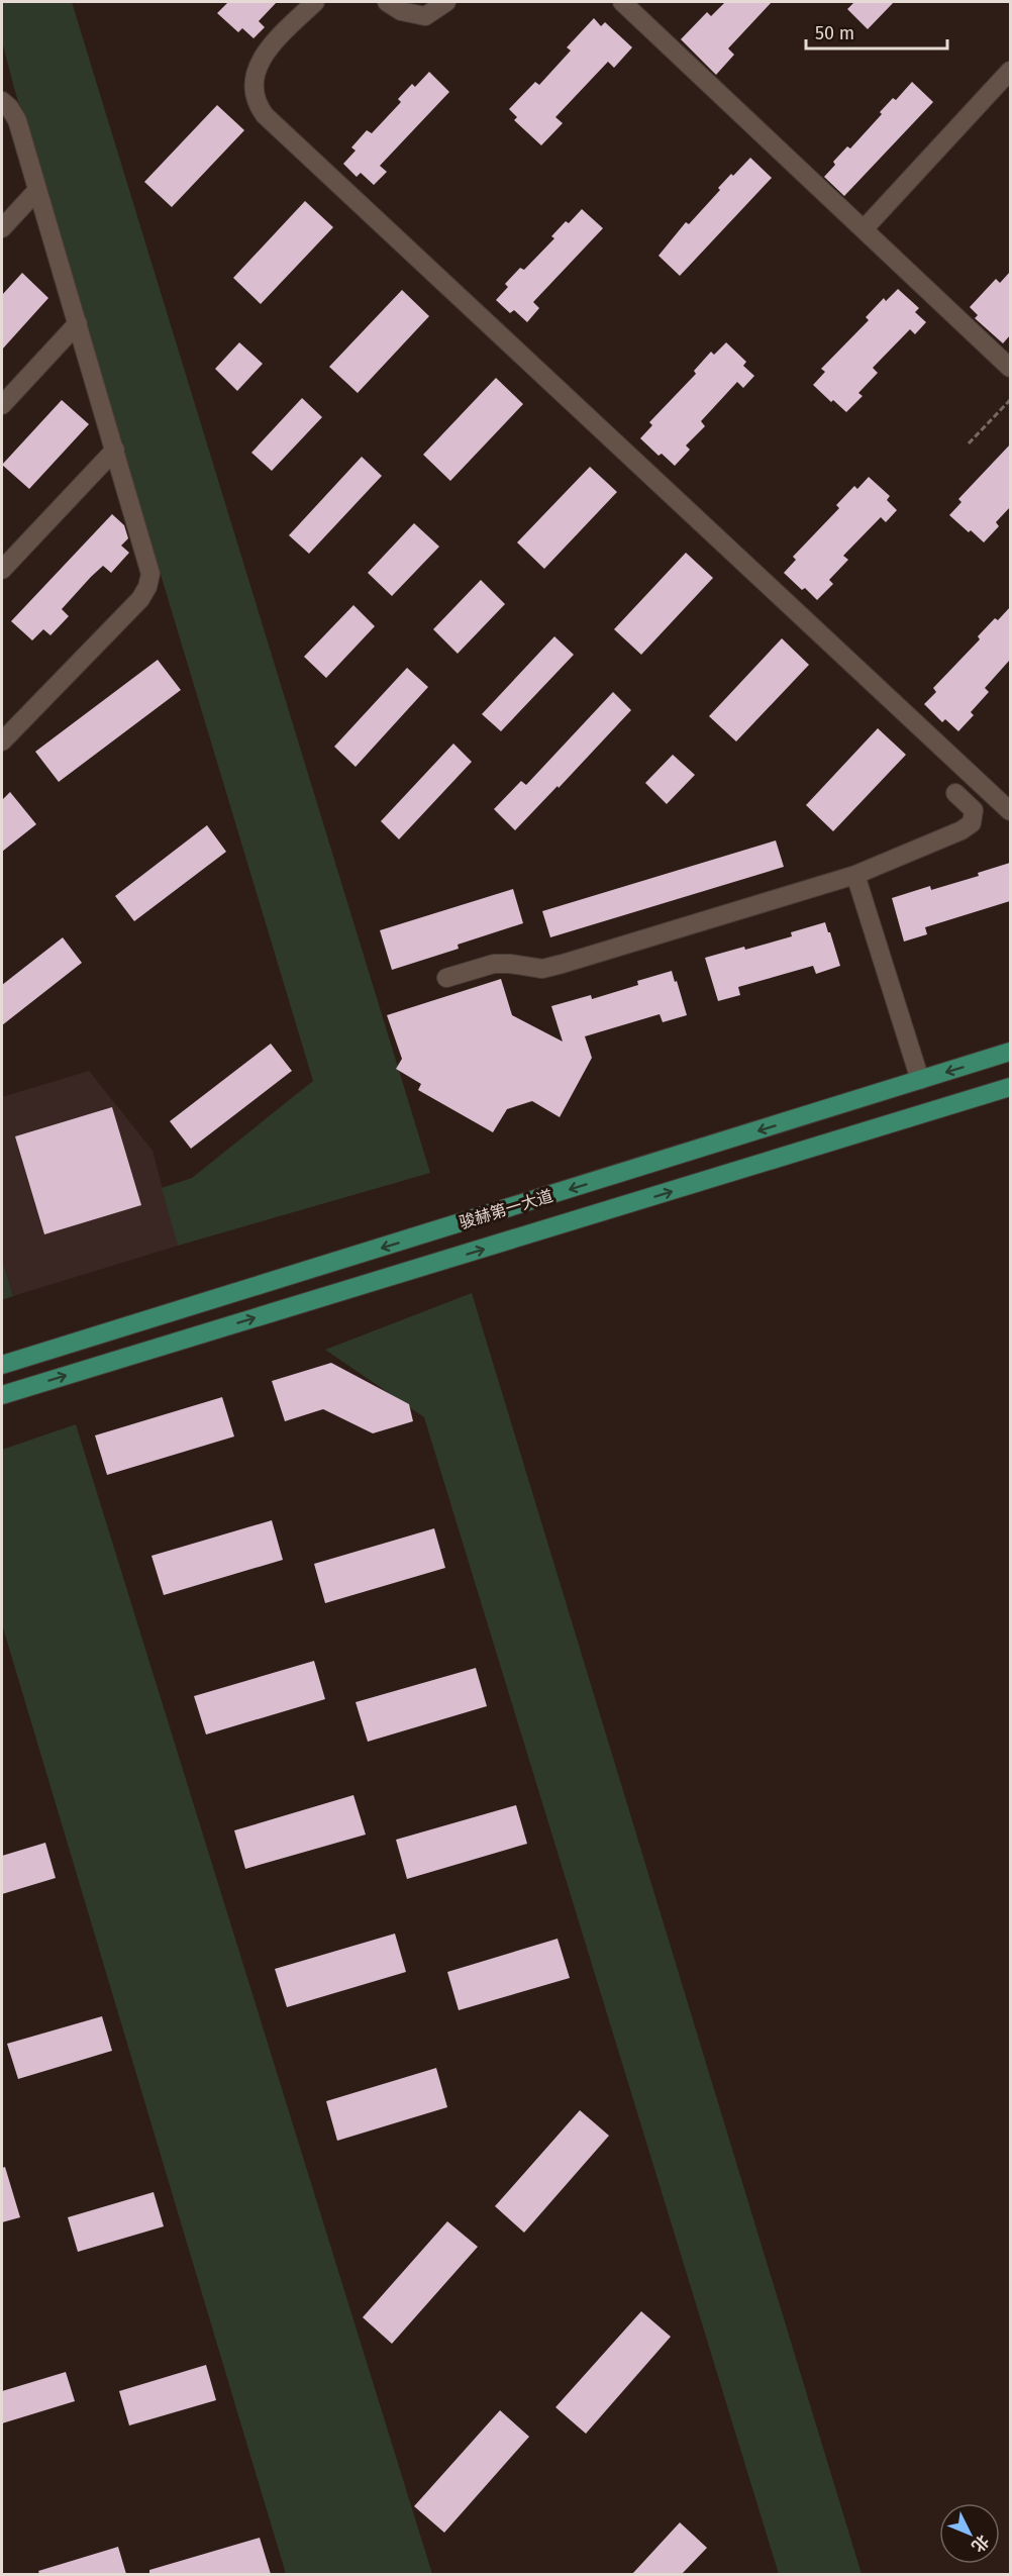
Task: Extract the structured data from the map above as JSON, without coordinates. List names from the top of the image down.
{
  "streets": {
    "main road": ["骏赫第一大道"]
  },
  "scale_bar": "50 m",
  "north": "bottom right"
}
